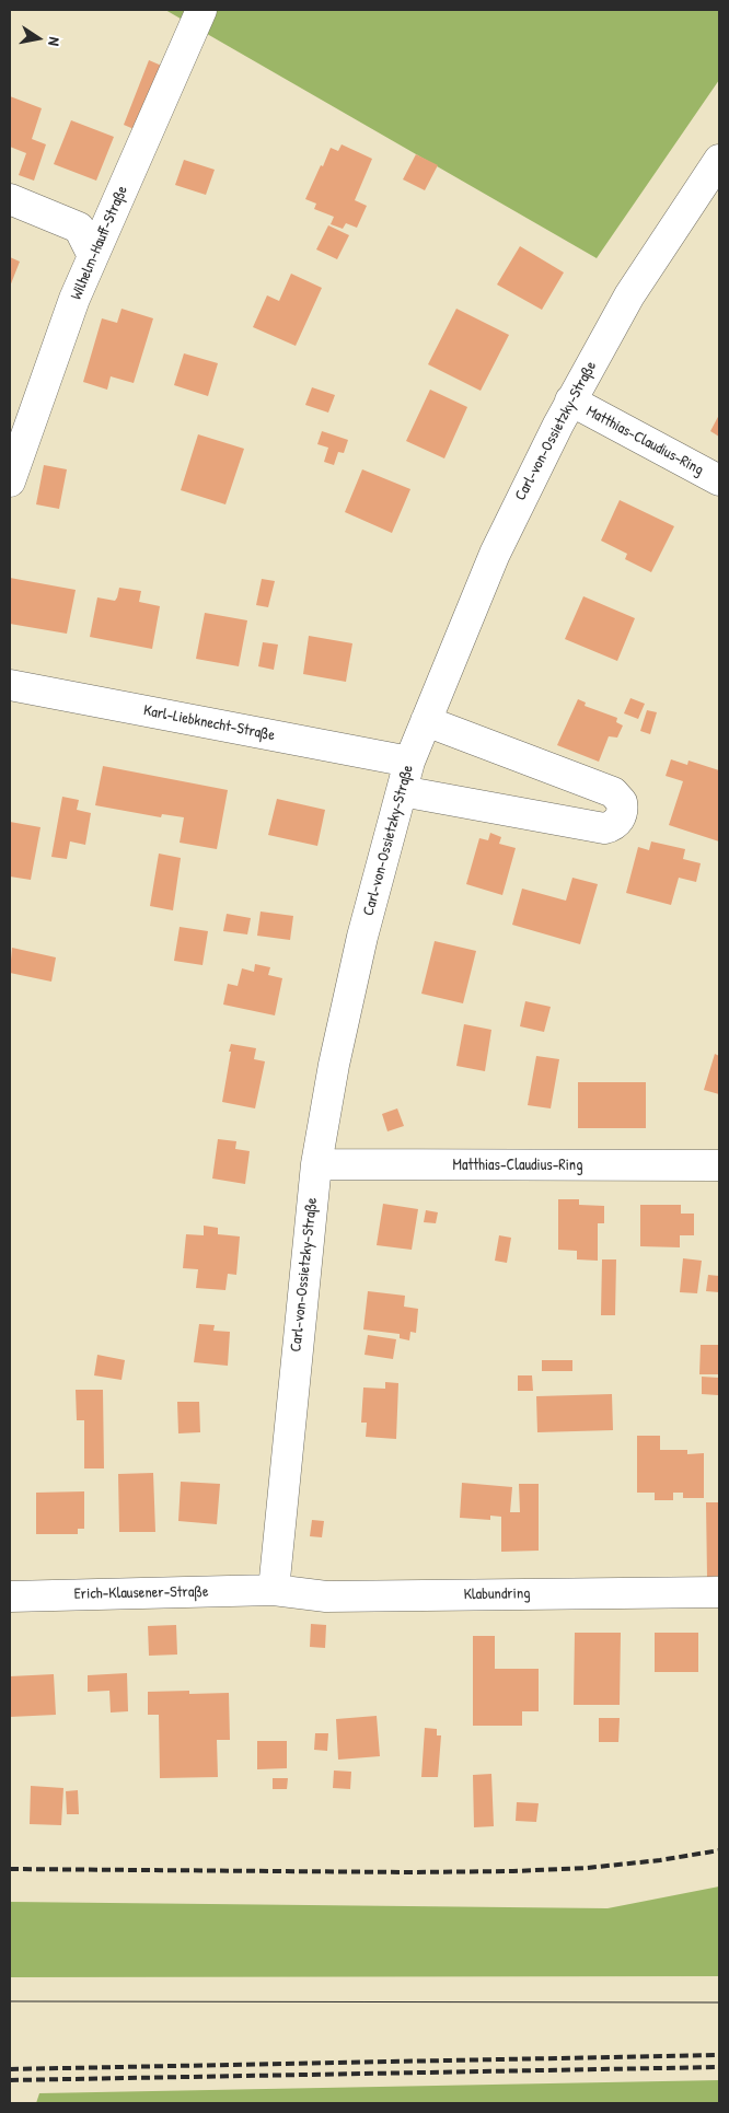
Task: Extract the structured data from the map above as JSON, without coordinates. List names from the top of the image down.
{
  "streets": {
    "street": [
      "Wilhelm-Hauff-Straße",
      "Carl-von-Ossietzky-Straße",
      "Matthias-Claudius-Ring",
      "Karl-Liebknecht-Straße",
      "Erich-Klausener-Straße",
      "Klabundring"
    ]
  },
  "crossings": [
    ["Carl-von-Ossietzky-Straße", "Matthias-Claudius-Ring"],
    ["Carl-von-Ossietzky-Straße", "Karl-Liebknecht-Straße"],
    ["Carl-von-Ossietzky-Straße", "Erich-Klausener-Straße"],
    ["Carl-von-Ossietzky-Straße", "Klabundring"],
    ["Erich-Klausener-Straße", "Klabundring"]
  ],
  "north": "right"
}
